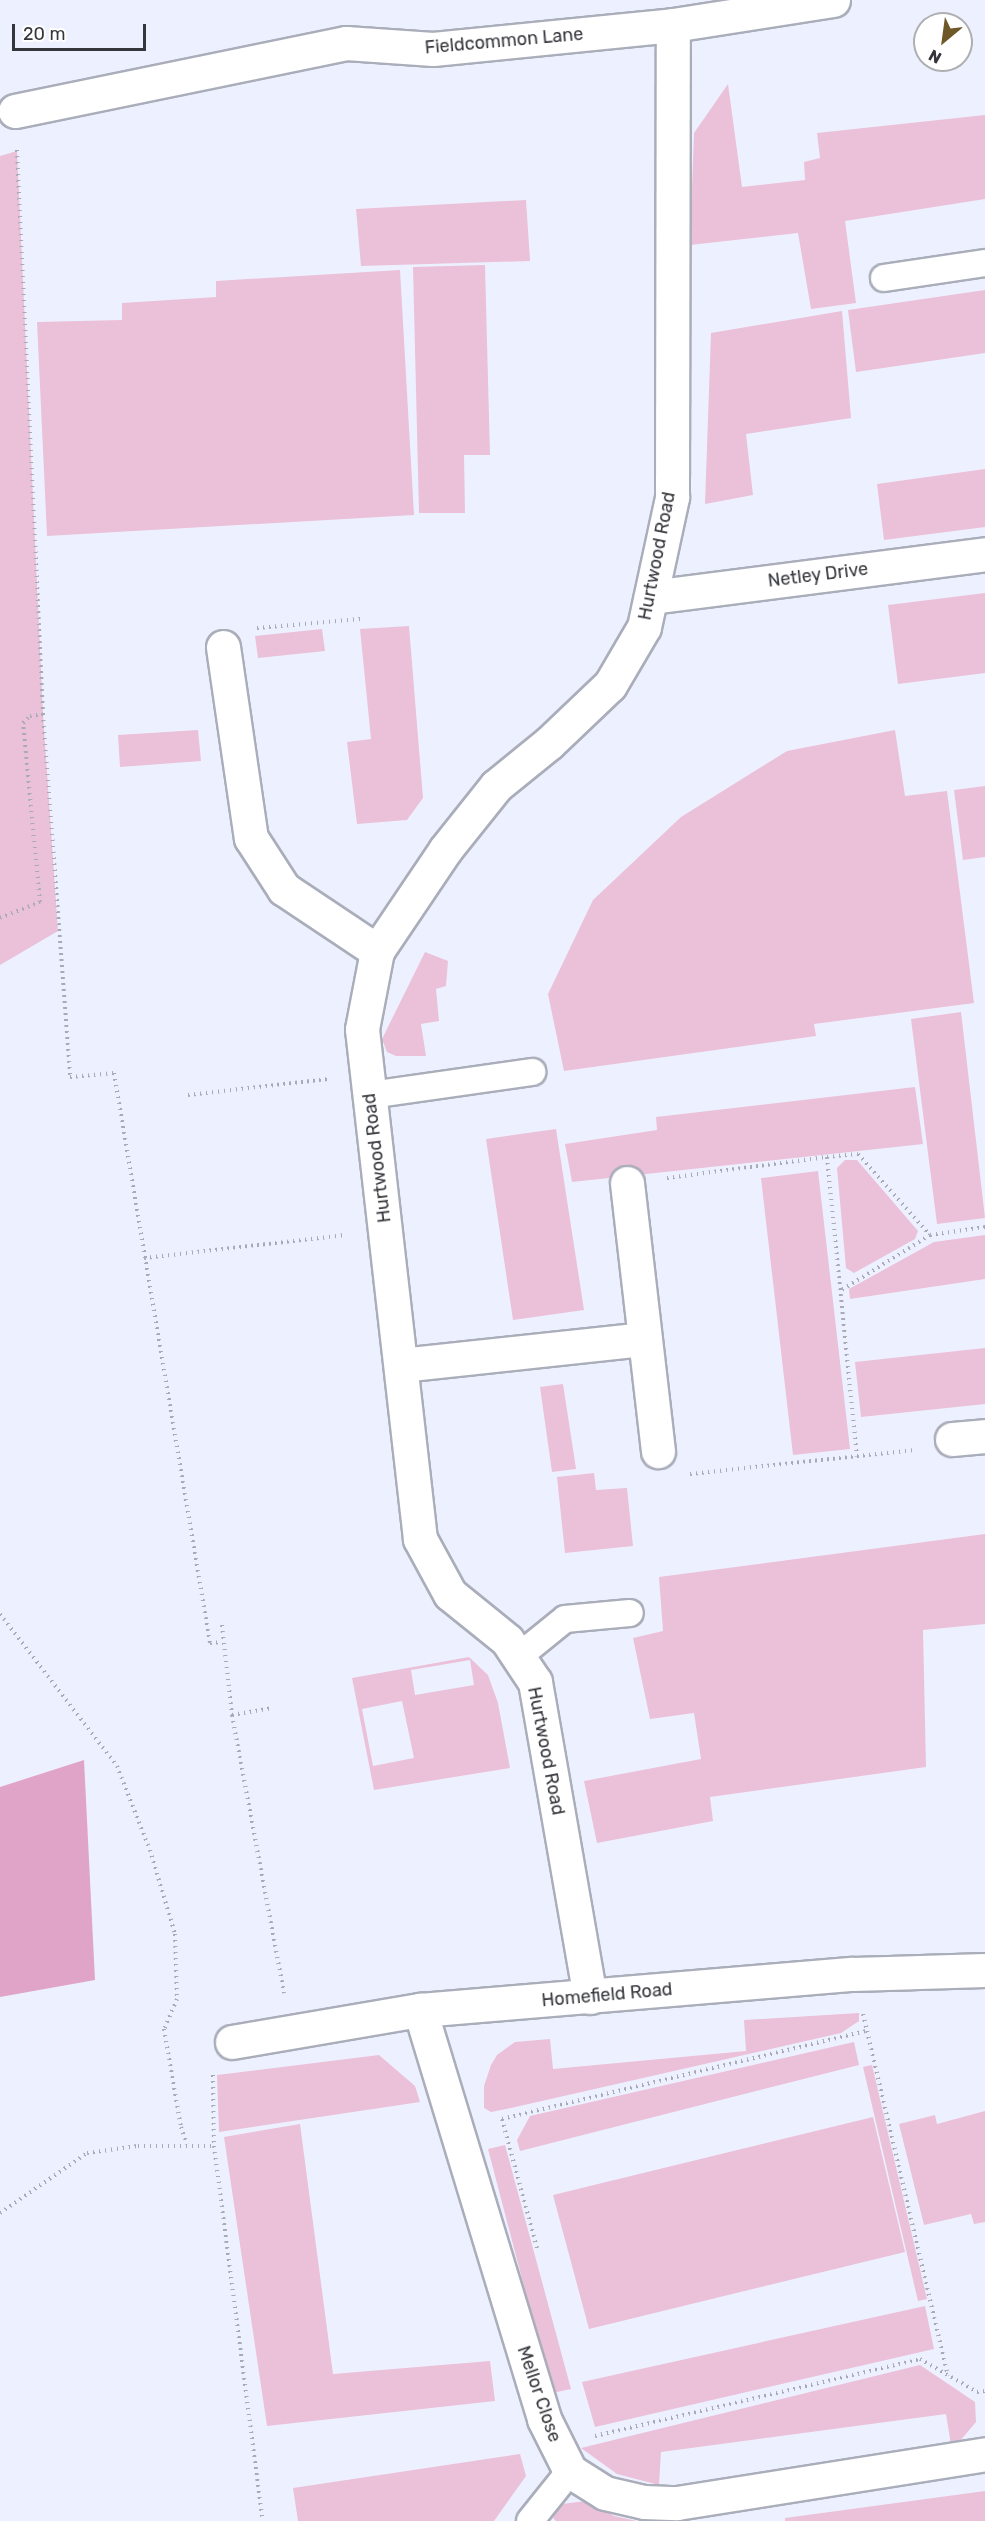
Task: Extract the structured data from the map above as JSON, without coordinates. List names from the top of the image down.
{
  "streets": {
    "street": [
      "Fieldcommon Lane",
      "Hurtwood Road",
      "Netley Drive",
      "Homefield Road",
      "Mellor Close"
    ]
  },
  "crossings": [
    ["Fieldcommon Lane", "Hurtwood Road"],
    ["Hurtwood Road", "Netley Drive"],
    ["Hurtwood Road", "Homefield Road"],
    ["Homefield Road", "Mellor Close"]
  ],
  "scale_bar": "20 m",
  "north": "bottom left"
}
